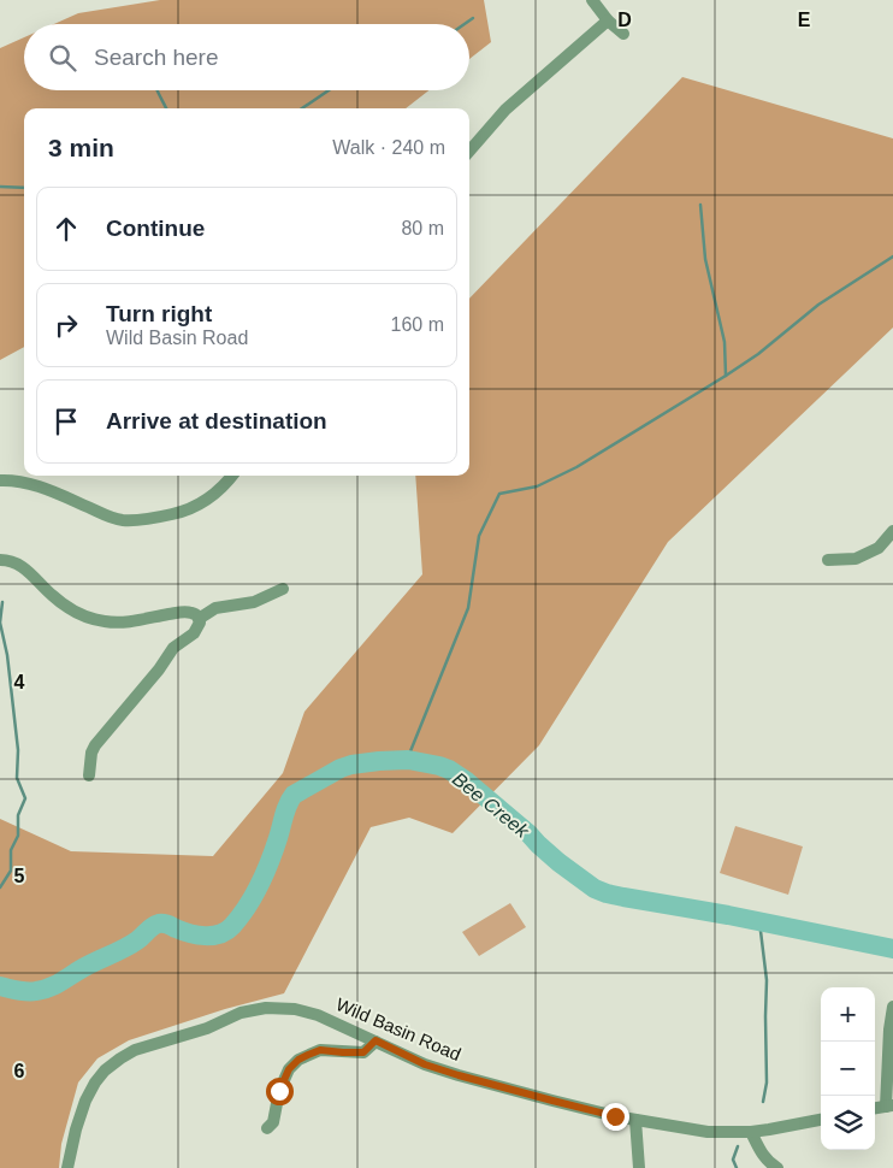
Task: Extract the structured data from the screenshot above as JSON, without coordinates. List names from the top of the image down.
{
  "streets": {
    "street": ["Wild Basin Road"]
  },
  "water": ["Bee Creek"],
  "page": {
    "search": "Search here",
    "heading": ["3 min", "Walk · 240 m"],
    "list": [
      ["Continue", "80 m"],
      ["Turn right", "Wild Basin Road", "160 m"],
      "Arrive at destination"
    ],
    "map_buttons": ["+", "−"]
  },
  "grid": {
    "columns": ["D", "E"],
    "rows": ["4", "5", "6"]
  }
}
